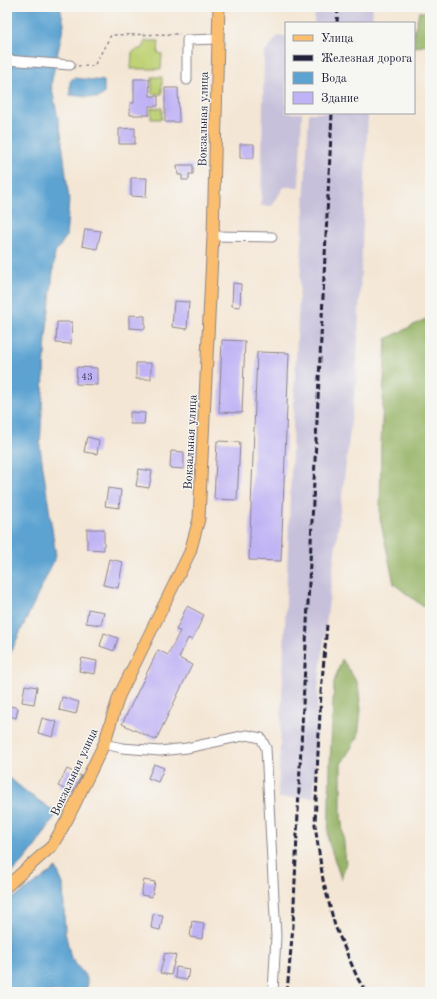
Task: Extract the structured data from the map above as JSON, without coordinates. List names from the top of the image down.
{
  "streets": {
    "main road": ["Вокзальная улица"]
  },
  "house_numbers": ["43"],
  "legend": [
    "Улица",
    "Железная дорога",
    "Вода",
    "Здание"
  ]
}
